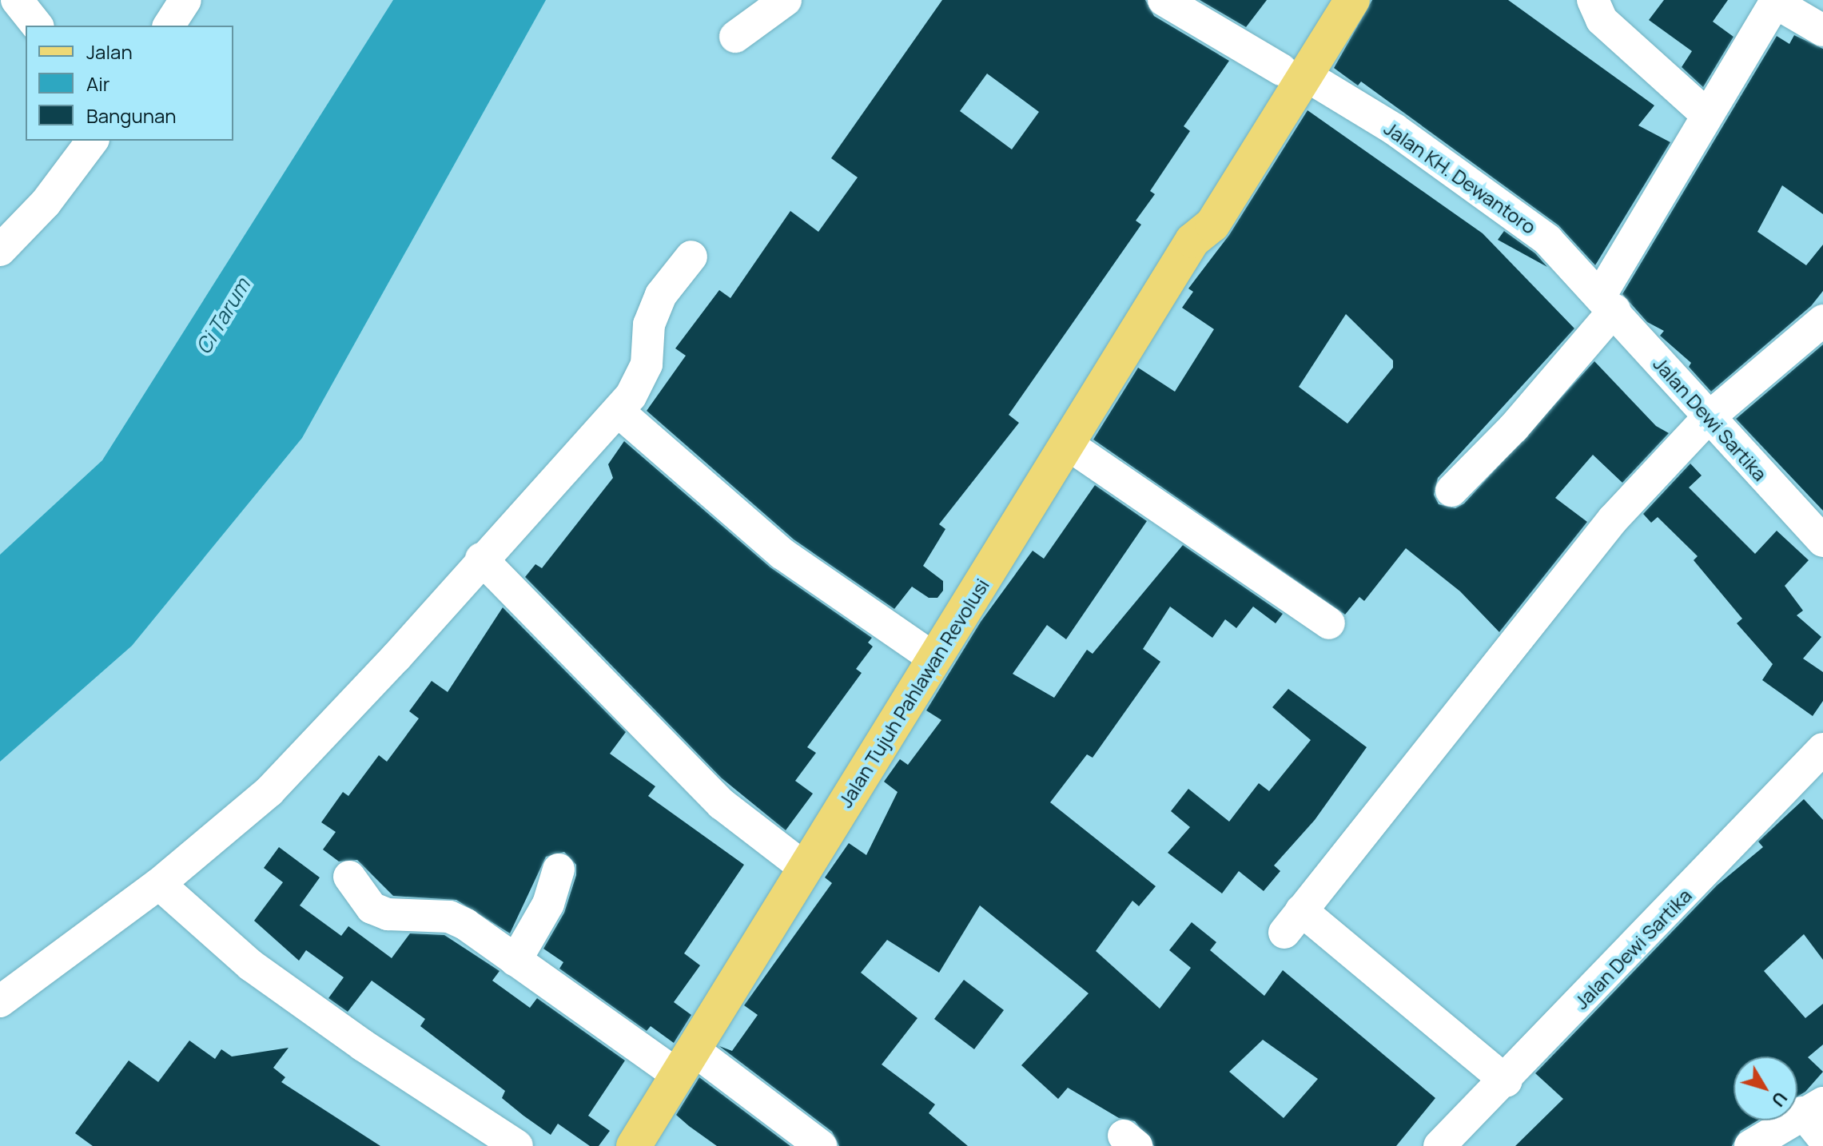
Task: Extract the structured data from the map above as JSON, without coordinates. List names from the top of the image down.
{
  "streets": {
    "main road": ["Jalan Tujuh Pahlawan Revolusi"],
    "street": ["Jalan KH. Dewantoro", "Jalan Dewi Sartika"]
  },
  "crossings": [
    ["Jalan KH. Dewantoro", "Jalan Dewi Sartika"],
    ["Jalan KH. Dewantoro", "Jalan Tujuh Pahlawan Revolusi"]
  ],
  "water": ["Ci Tarum"],
  "legend": ["Jalan", "Air", "Bangunan"],
  "north": "bottom right"
}
